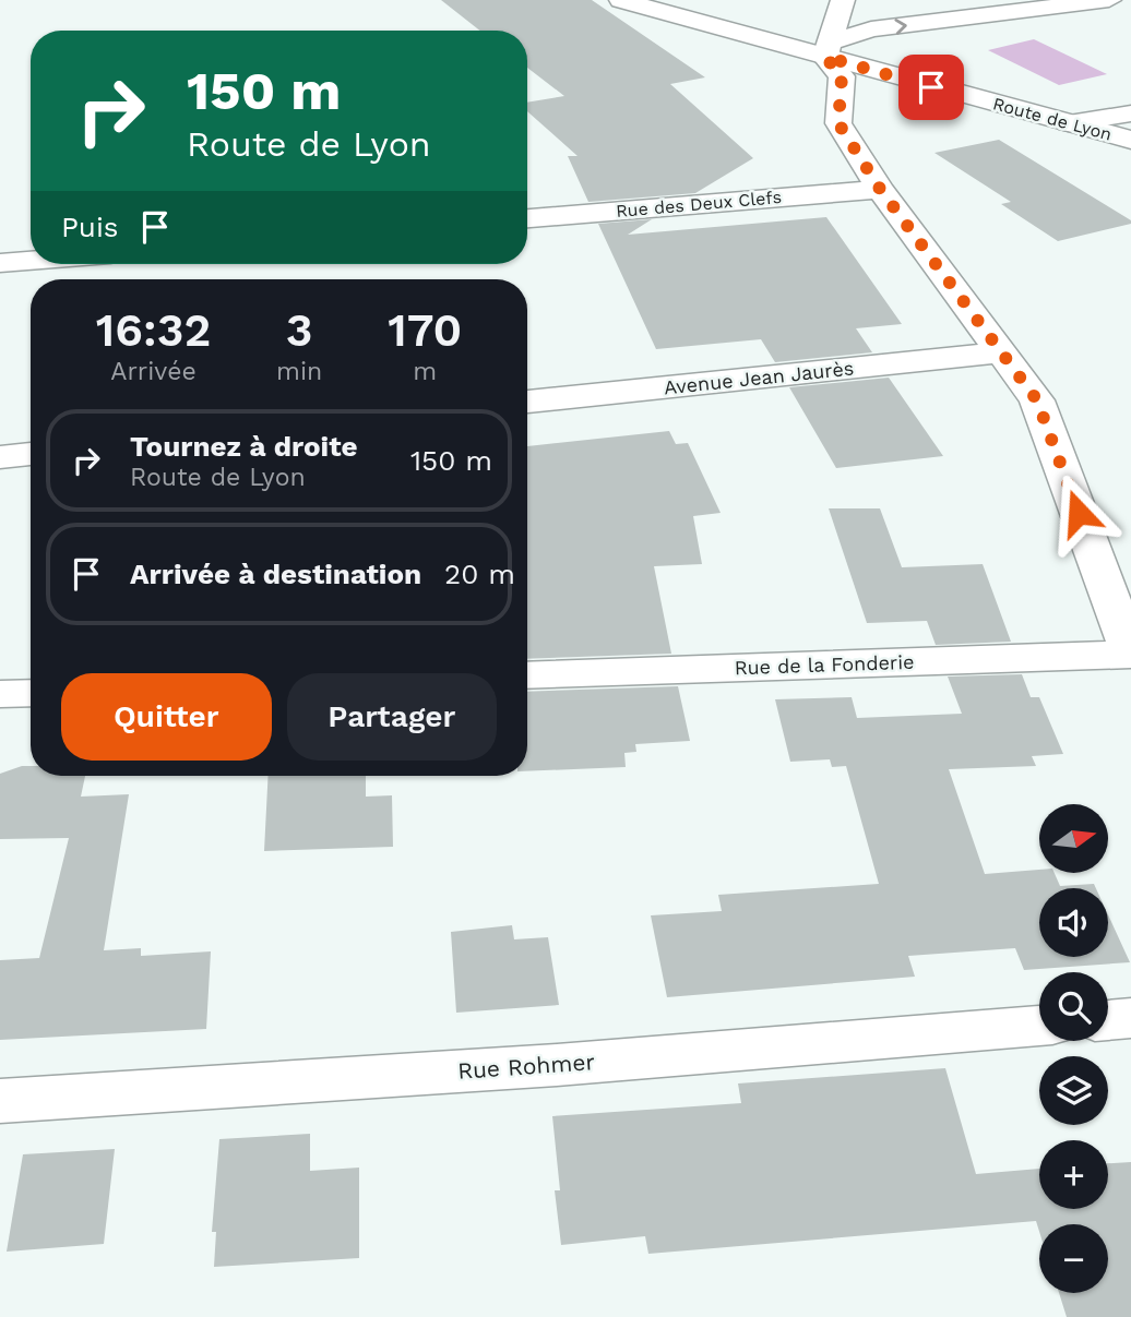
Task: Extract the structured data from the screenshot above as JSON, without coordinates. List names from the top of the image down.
{
  "streets": {
    "street": [
      "Route de Lyon",
      "Rue des Deux Clefs",
      "Avenue Jean Jaurès",
      "Rue de la Fonderie",
      "Rue Rohmer"
    ]
  },
  "north": "right",
  "page": {
    "turn": ["150 m", "Route de Lyon"],
    "then": "Puis",
    "eta": [
      "16:32",
      "Arrivée",
      "3",
      "min",
      "170",
      "m"
    ],
    "list": [
      {
        "name": "Tournez à droite",
        "note": "Route de Lyon",
        "value": "150 m"
      },
      {
        "name": "Arrivée à destination",
        "value": "20 m"
      }
    ],
    "buttons": ["Quitter", "Partager"],
    "map_buttons": ["+", "−"]
  }
}
